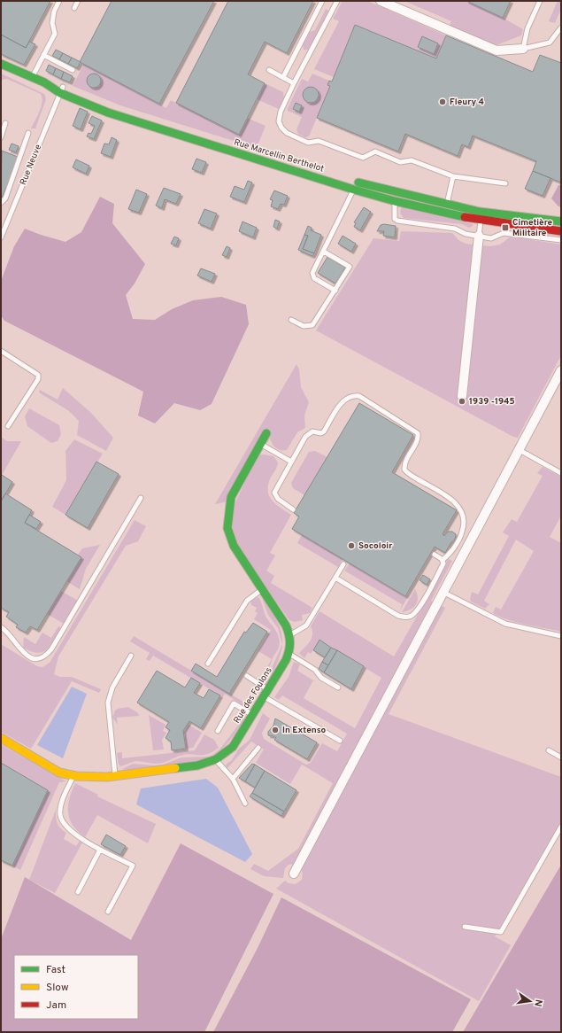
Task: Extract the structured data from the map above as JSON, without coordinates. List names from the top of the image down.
{
  "streets": {
    "main road": ["Rue Marcellin Berthelot", "Rue des Foulons"],
    "lane": ["Rue Neuve"]
  },
  "crossings": [
    ["Rue Marcellin Berthelot", "Rue Neuve"]
  ],
  "places": {
    "other": [
      "Fleury 4",
      "1939 -1945",
      "Socoloir",
      "In Extenso"
    ],
    "transit": ["Cimetière Militaire"]
  },
  "legend": ["Fast", "Slow", "Jam"],
  "north": "right"
}
